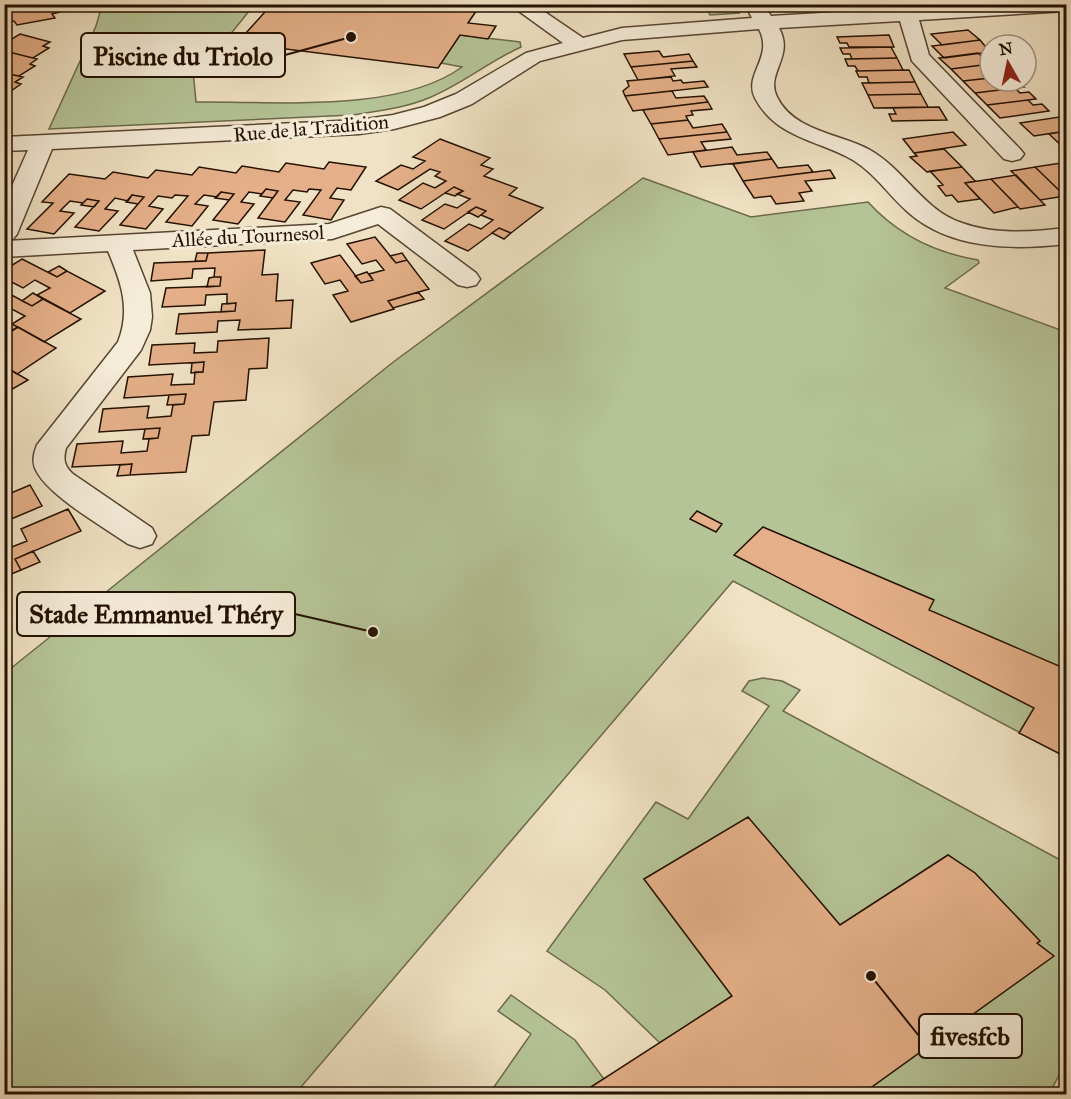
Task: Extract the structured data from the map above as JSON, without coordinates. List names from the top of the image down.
{
  "streets": {
    "street": ["Rue de la Tradition", "Allée du Tournesol"]
  },
  "places": ["Piscine du Triolo", "Stade Emmanuel Théry", "fivesfcb"],
  "north": "top"
}
